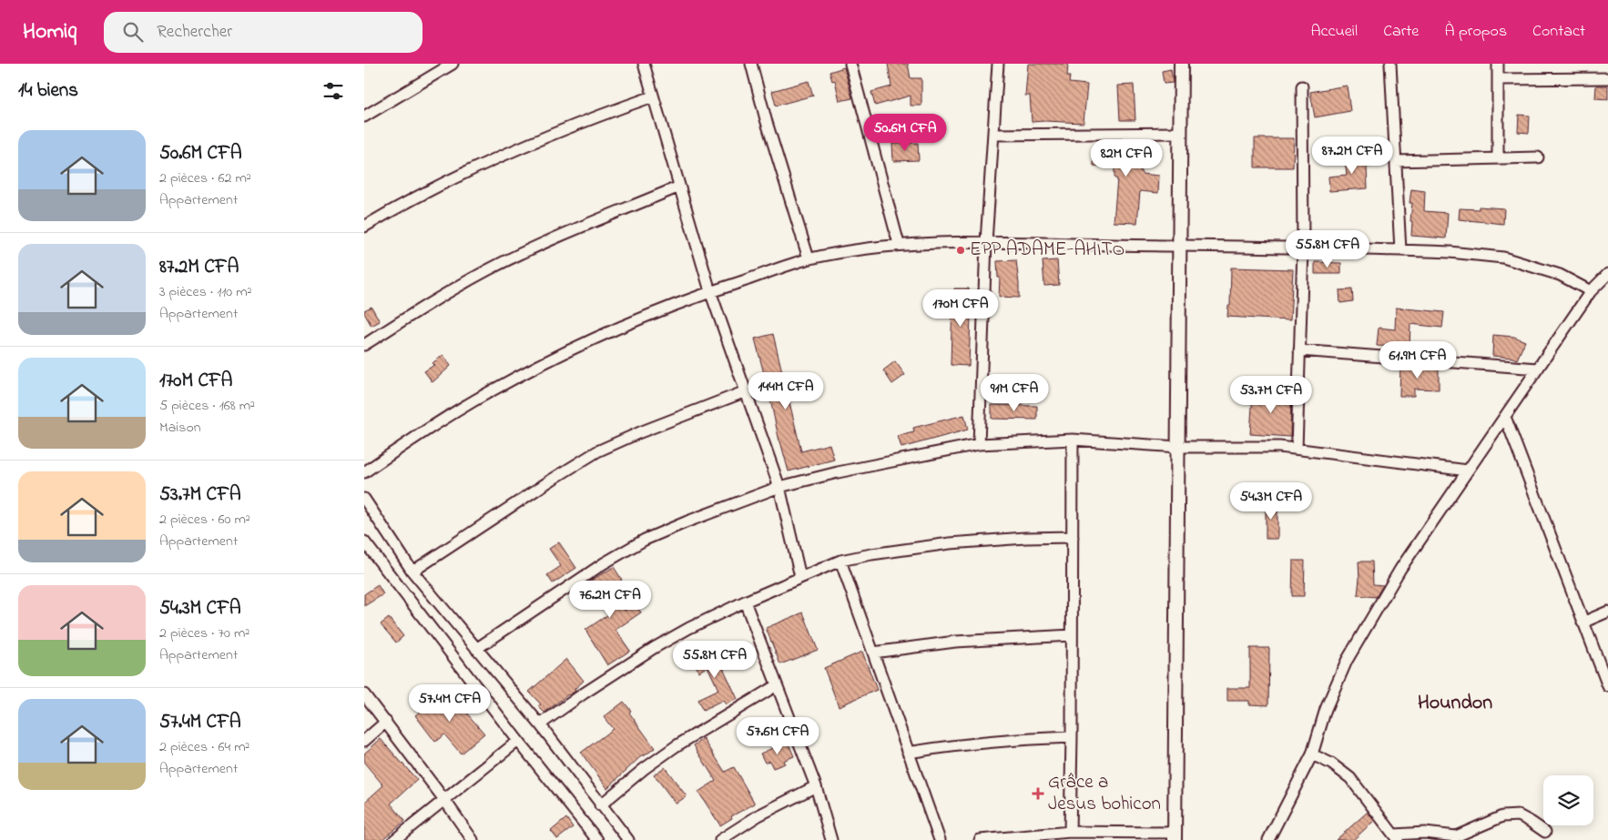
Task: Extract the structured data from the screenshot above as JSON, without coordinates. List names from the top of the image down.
{
  "districts": ["Houndon"],
  "places": {
    "other": ["EPP ADAME-AHITO"],
    "health": ["Grâce a Jesus bohicon"]
  },
  "page": {
    "header": "Homiq",
    "search": "Rechercher",
    "nav": [
      "Accueil",
      "Carte",
      "À propos",
      "Contact"
    ],
    "heading": "14 biens",
    "price": [
      "50.6M CFA",
      "87.2M CFA",
      "82M CFA",
      "55.8M CFA",
      "170M CFA",
      "61.9M CFA",
      "144M CFA",
      "91M CFA",
      "53.7M CFA",
      "54.3M CFA",
      "76.2M CFA",
      "55.8M CFA",
      "57.4M CFA",
      "57.6M CFA"
    ],
    "list": [
      {
        "name": "50.6M CFA",
        "note": "2 pièces · 62 m² · Appartement"
      },
      {
        "name": "87.2M CFA",
        "note": "3 pièces · 110 m² · Appartement"
      },
      {
        "name": "170M CFA",
        "note": "5 pièces · 168 m² · Maison"
      },
      {
        "name": "53.7M CFA",
        "note": "2 pièces · 60 m² · Appartement"
      },
      {
        "name": "54.3M CFA",
        "note": "2 pièces · 70 m² · Appartement"
      },
      {
        "name": "57.4M CFA",
        "note": "2 pièces · 64 m² · Appartement"
      }
    ]
  }
}
